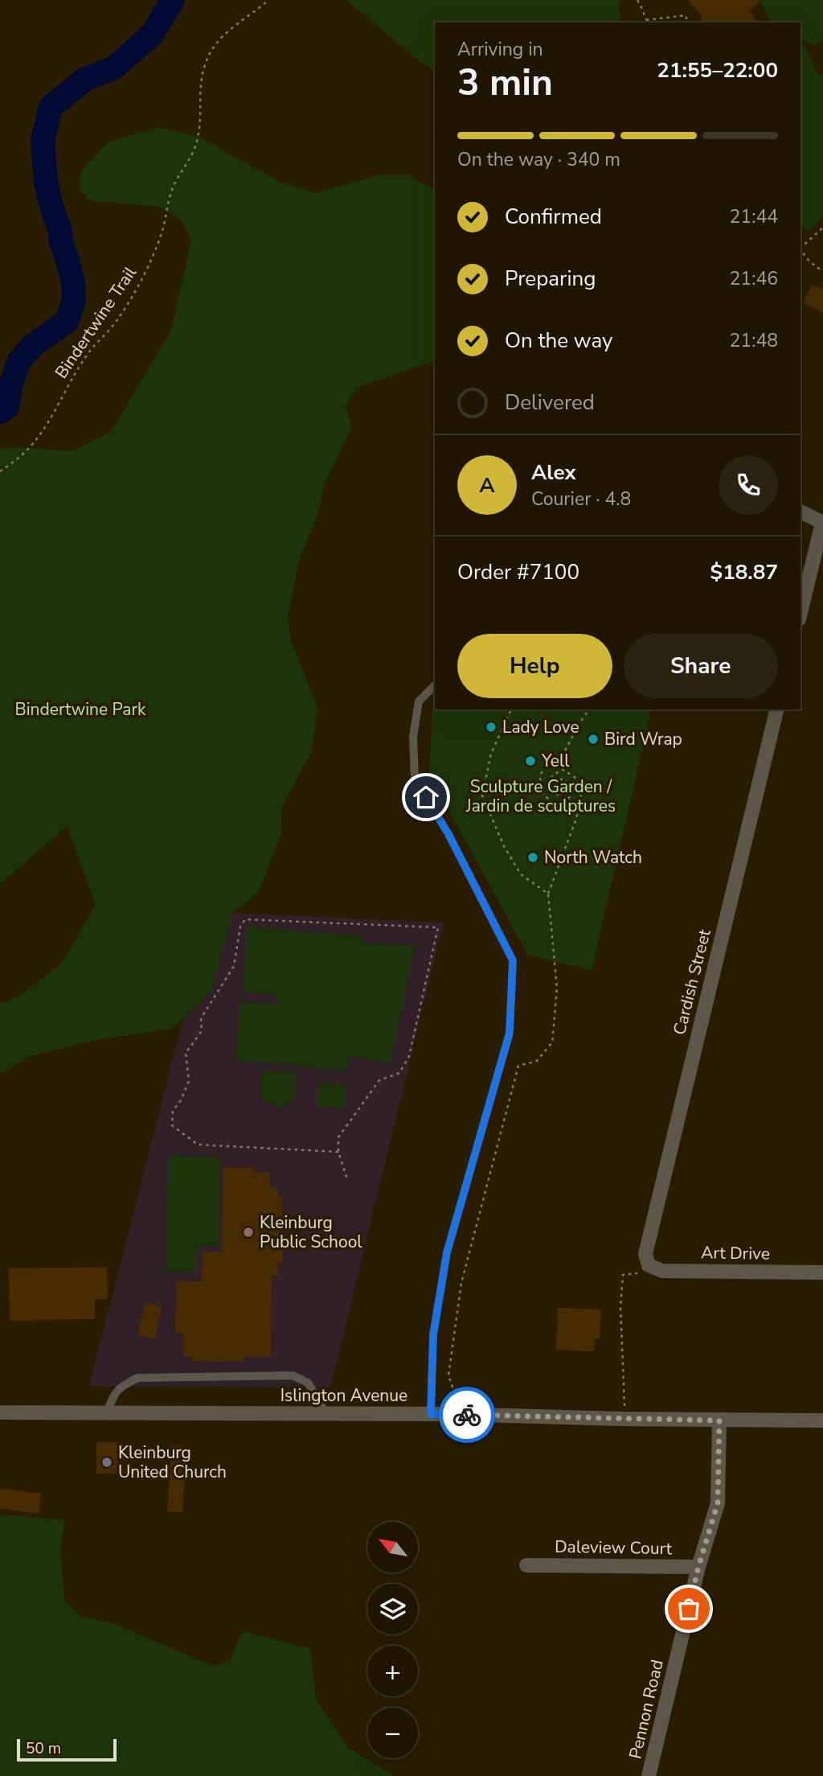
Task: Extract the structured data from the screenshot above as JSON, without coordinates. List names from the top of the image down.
{
  "streets": {
    "street": [
      "Cardish Street",
      "Art Drive",
      "Islington Avenue",
      "Daleview Court",
      "Pennon Road"
    ],
    "path": ["Bindertwine Trail"]
  },
  "crossings": [
    ["Cardish Street", "Art Drive"],
    ["Islington Avenue", "Pennon Road"],
    ["Daleview Court", "Pennon Road"]
  ],
  "parks": ["Bindertwine Park", "Sculpture Garden / Jardin de sculptures"],
  "places": [
    "Lady Love",
    "Bird Wrap",
    "Yell",
    "North Watch",
    "Kleinburg Public School",
    "Kleinburg United Church"
  ],
  "scale_bar": "50 m",
  "north": "top left",
  "page": {
    "heading": ["3 min", "Arriving in", "21:55–22:00"],
    "panel": [
      "Alex",
      "Courier · 4.8",
      "Order #7100",
      "$18.87"
    ],
    "bar": "On the way · 340 m",
    "list": [
      ["Confirmed", "21:44"],
      ["Preparing", "21:46"],
      ["On the way", "21:48"],
      "Delivered"
    ],
    "round": "A",
    "buttons": ["Help", "Share"],
    "map_buttons": ["+", "−"],
    "scale": "50 m"
  }
}
